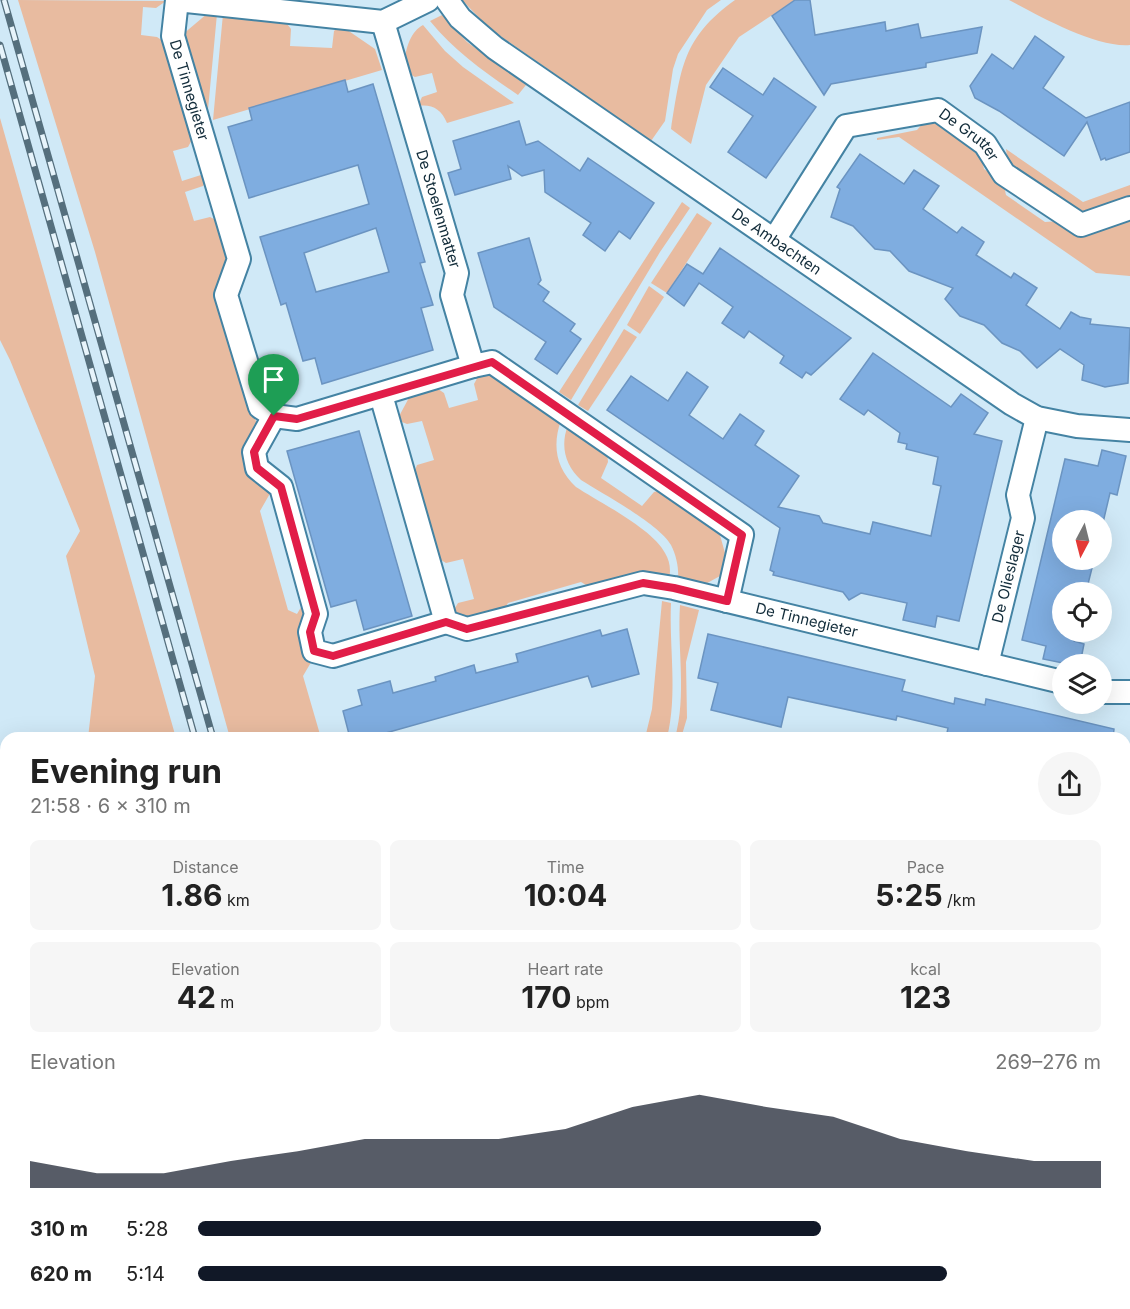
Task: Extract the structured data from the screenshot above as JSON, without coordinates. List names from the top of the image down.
{
  "streets": {
    "street": [
      "De Tinnegieter",
      "De Grutter",
      "De Stoelenmatter",
      "De Ambachten",
      "De Olieslager"
    ]
  },
  "crossings": [
    ["De Tinnegieter", "De Stoelenmatter"],
    ["De Tinnegieter", "De Olieslager"],
    ["De Grutter", "De Ambachten"],
    ["De Ambachten", "De Olieslager"]
  ],
  "north": "bottom",
  "page": {
    "heading": ["Evening run", "21:58 · 6 × 310 m"],
    "stats": [
      ["Distance", "1.86 km"],
      ["Time", "10:04"],
      ["Pace", "5:25 /km"],
      ["Elevation", "42 m"],
      ["Heart rate", "170 bpm"],
      ["kcal", "123"]
    ],
    "chart": ["Elevation", "269–276 m"],
    "list": [
      {
        "name": "310 m",
        "note": "5:28"
      },
      {
        "name": "620 m",
        "note": "5:14"
      }
    ]
  }
}
